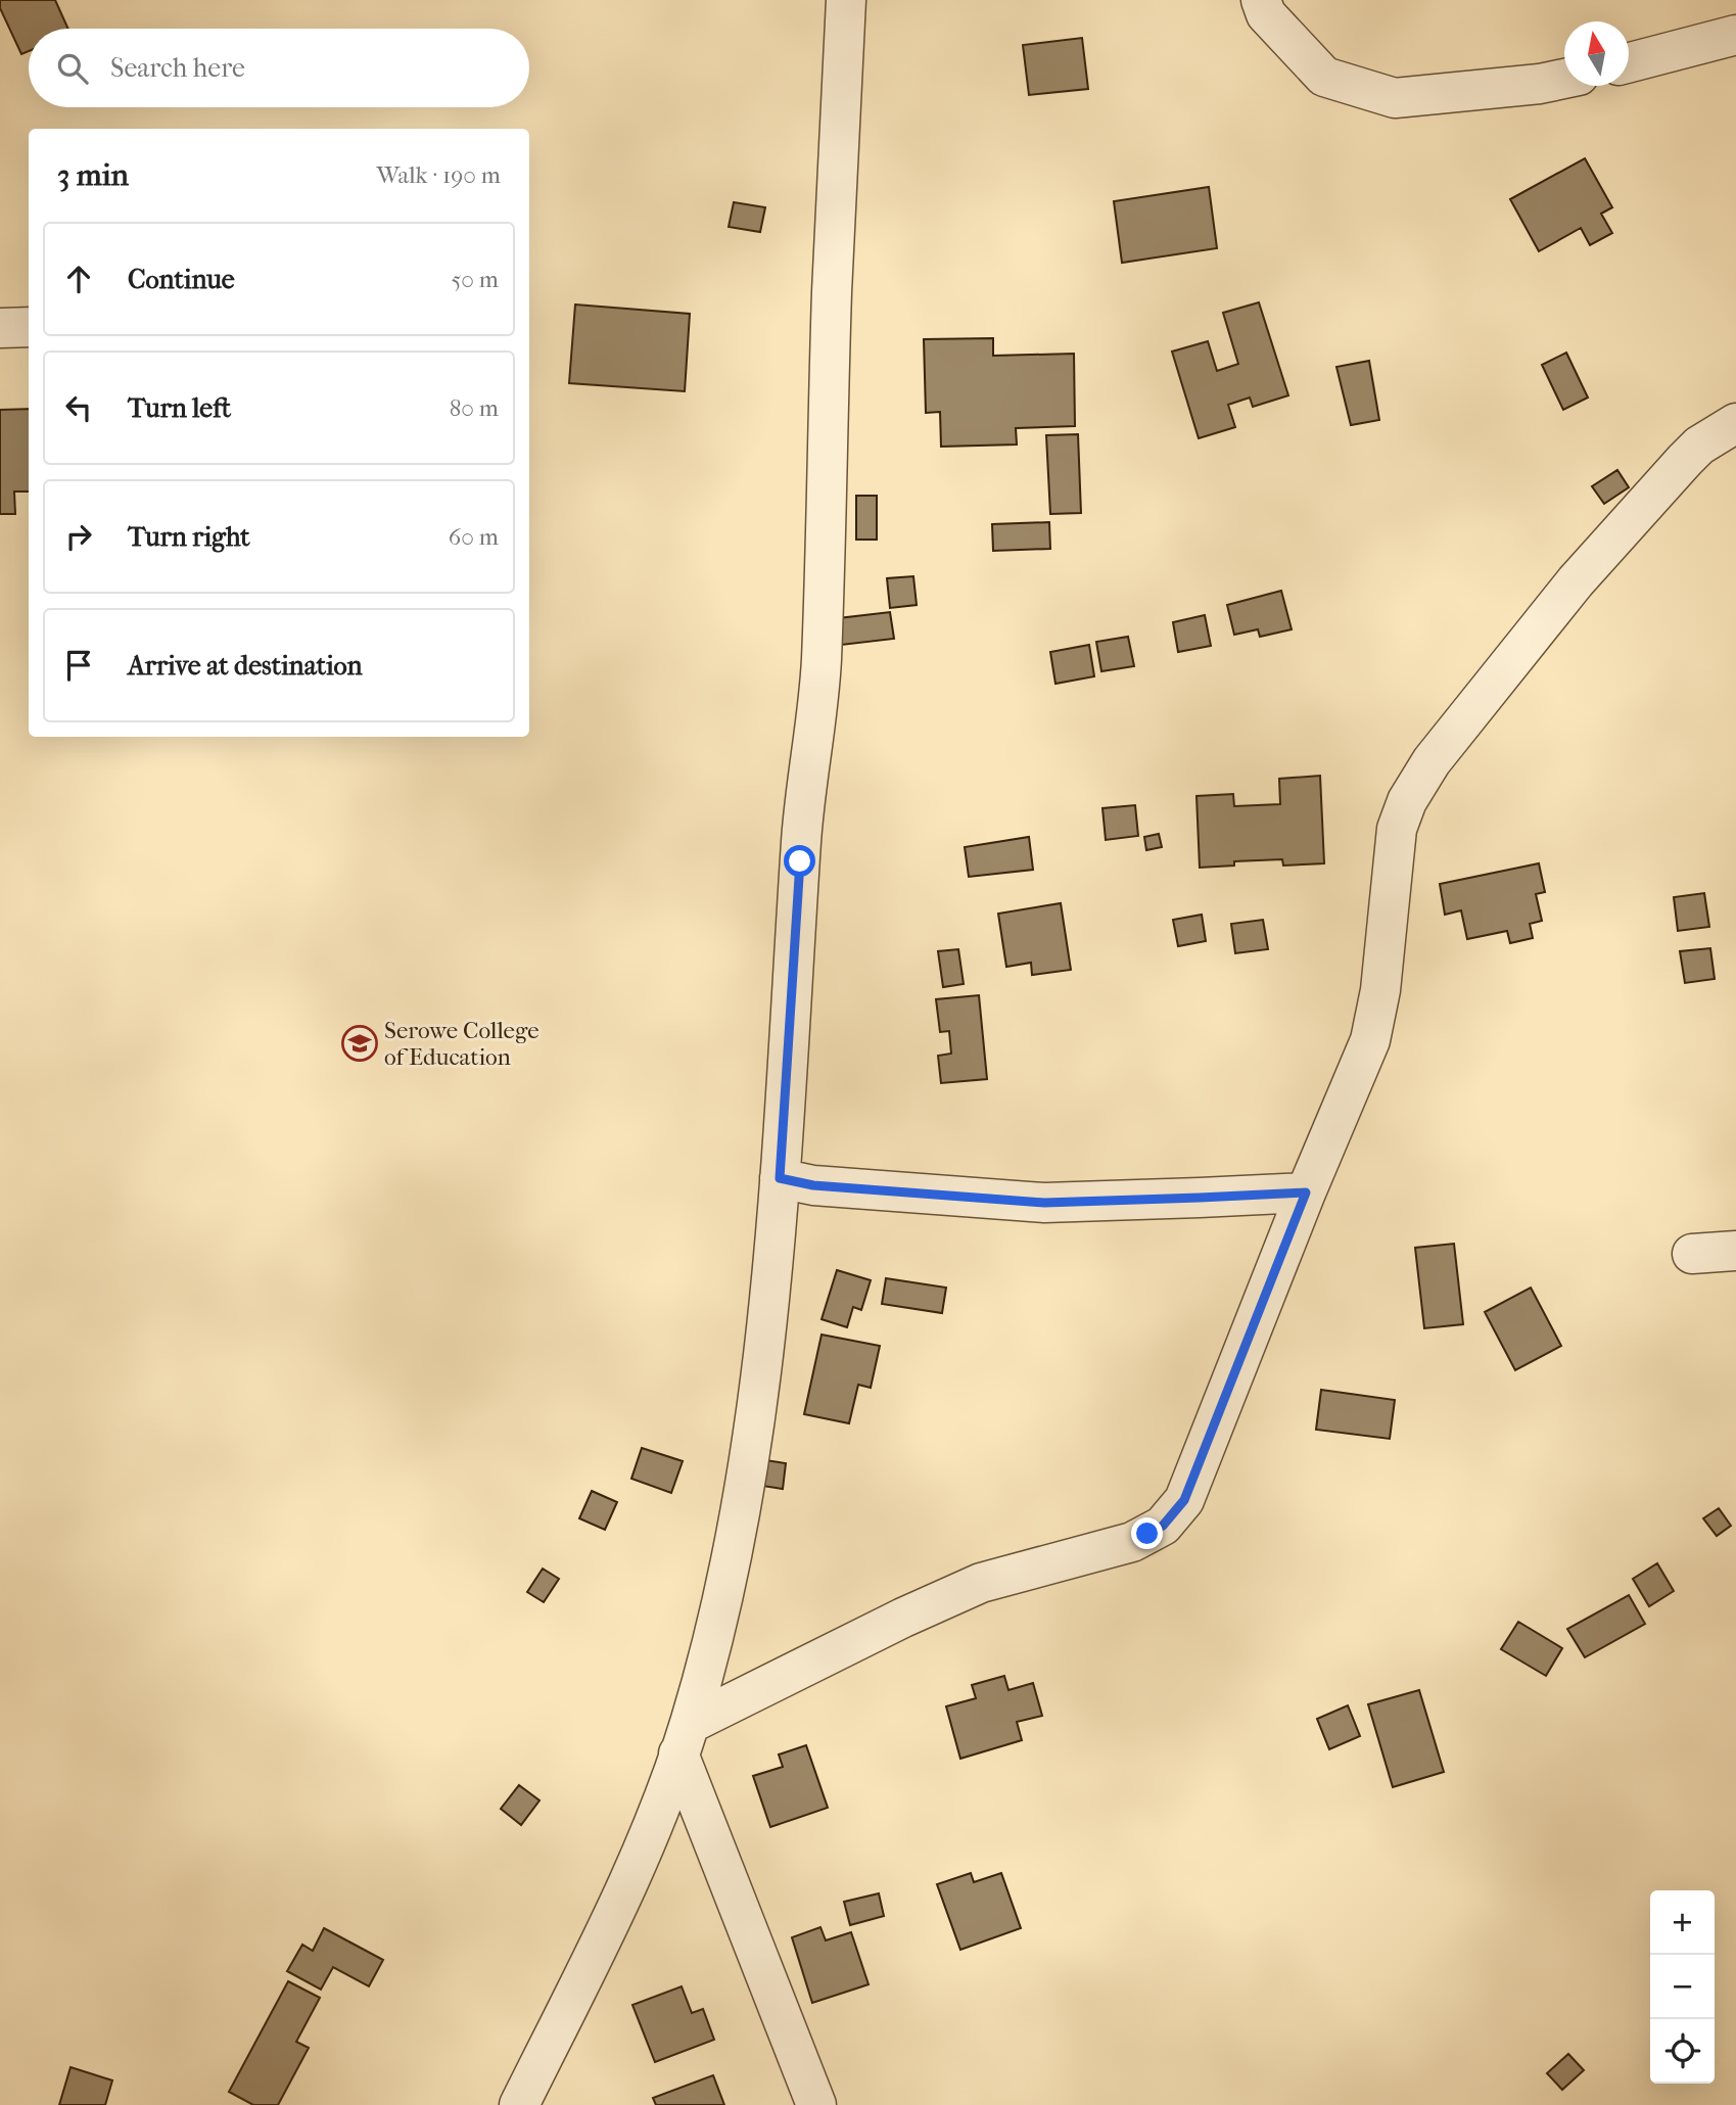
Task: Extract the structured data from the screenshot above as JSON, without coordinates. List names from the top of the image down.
{
  "places": {
    "school or university": ["Serowe College of Education"]
  },
  "north": "top",
  "page": {
    "search": "Search here",
    "heading": ["3 min", "Walk · 190 m"],
    "list": [
      ["Continue", "50 m"],
      ["Turn left", "80 m"],
      ["Turn right", "60 m"],
      "Arrive at destination"
    ],
    "map_buttons": ["+", "−"]
  }
}
